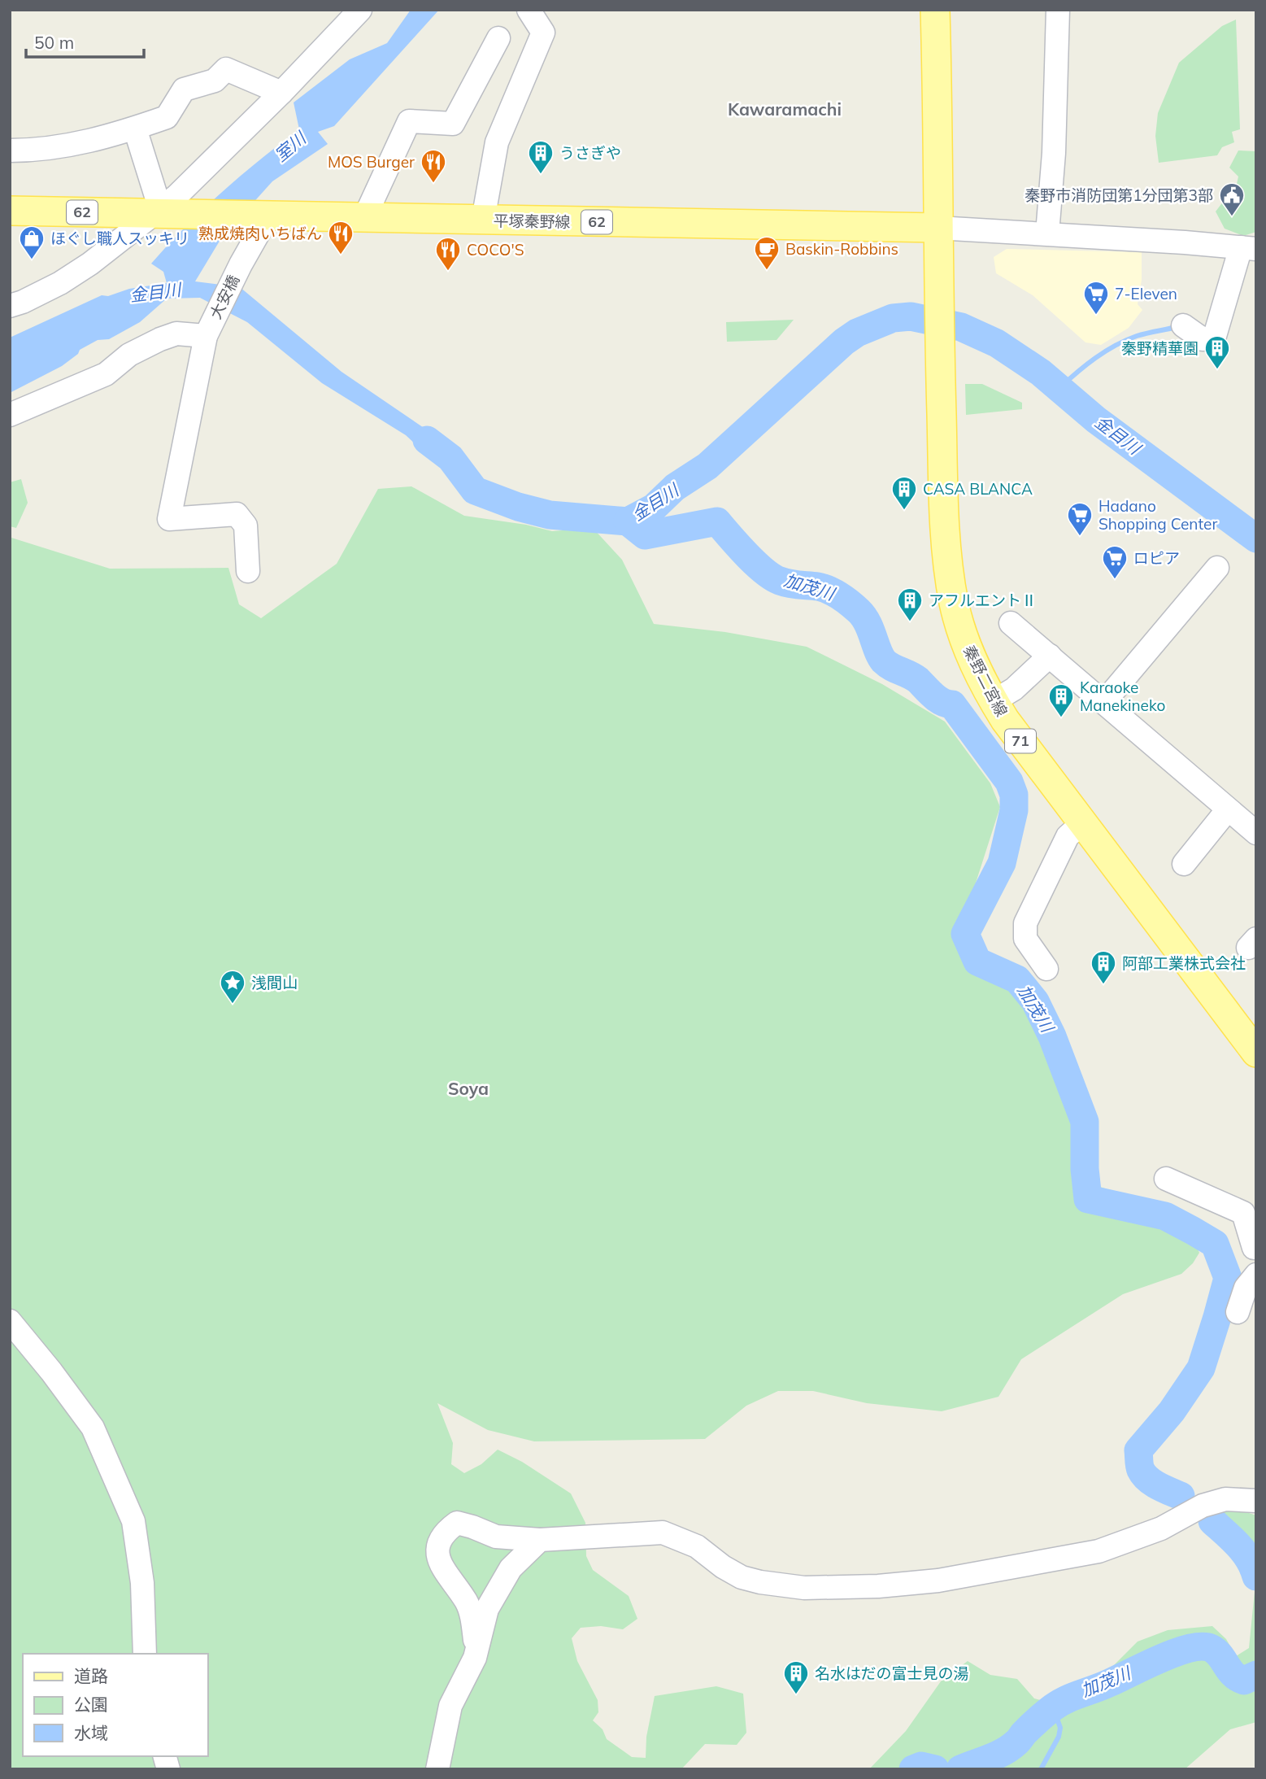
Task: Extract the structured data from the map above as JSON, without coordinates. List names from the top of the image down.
{
  "streets": {
    "main road": [
      "62",
      "平塚秦野線",
      "秦野二宮線",
      "71"
    ],
    "street": ["大安橋"]
  },
  "crossings": [
    ["平塚秦野線", "大安橋"],
    ["平塚秦野線", "秦野二宮線"]
  ],
  "districts": ["Kawaramachi", "Soya"],
  "water": ["室川", "金目川", "加茂川"],
  "places": {
    "building": [
      "うさぎや",
      "秦野精華園",
      "CASA BLANCA",
      "アフルエントⅡ",
      "Karaoke Manekineko",
      "阿部工業株式会社",
      "名水はだの富士見の湯"
    ],
    "restaurant": ["MOS Burger", "熟成焼肉いちばん", "COCO'S"],
    "public building": ["秦野市消防団第1分団第3部"],
    "shop": ["ほぐし職人スッキリ"],
    "cafe": ["Baskin-Robbins"],
    "supermarket": ["7-Eleven", "Hadano Shopping Center", "ロピア"],
    "place": ["浅間山"]
  },
  "legend": ["道路", "公園", "水域"],
  "scale_bar": "50 m"
}
